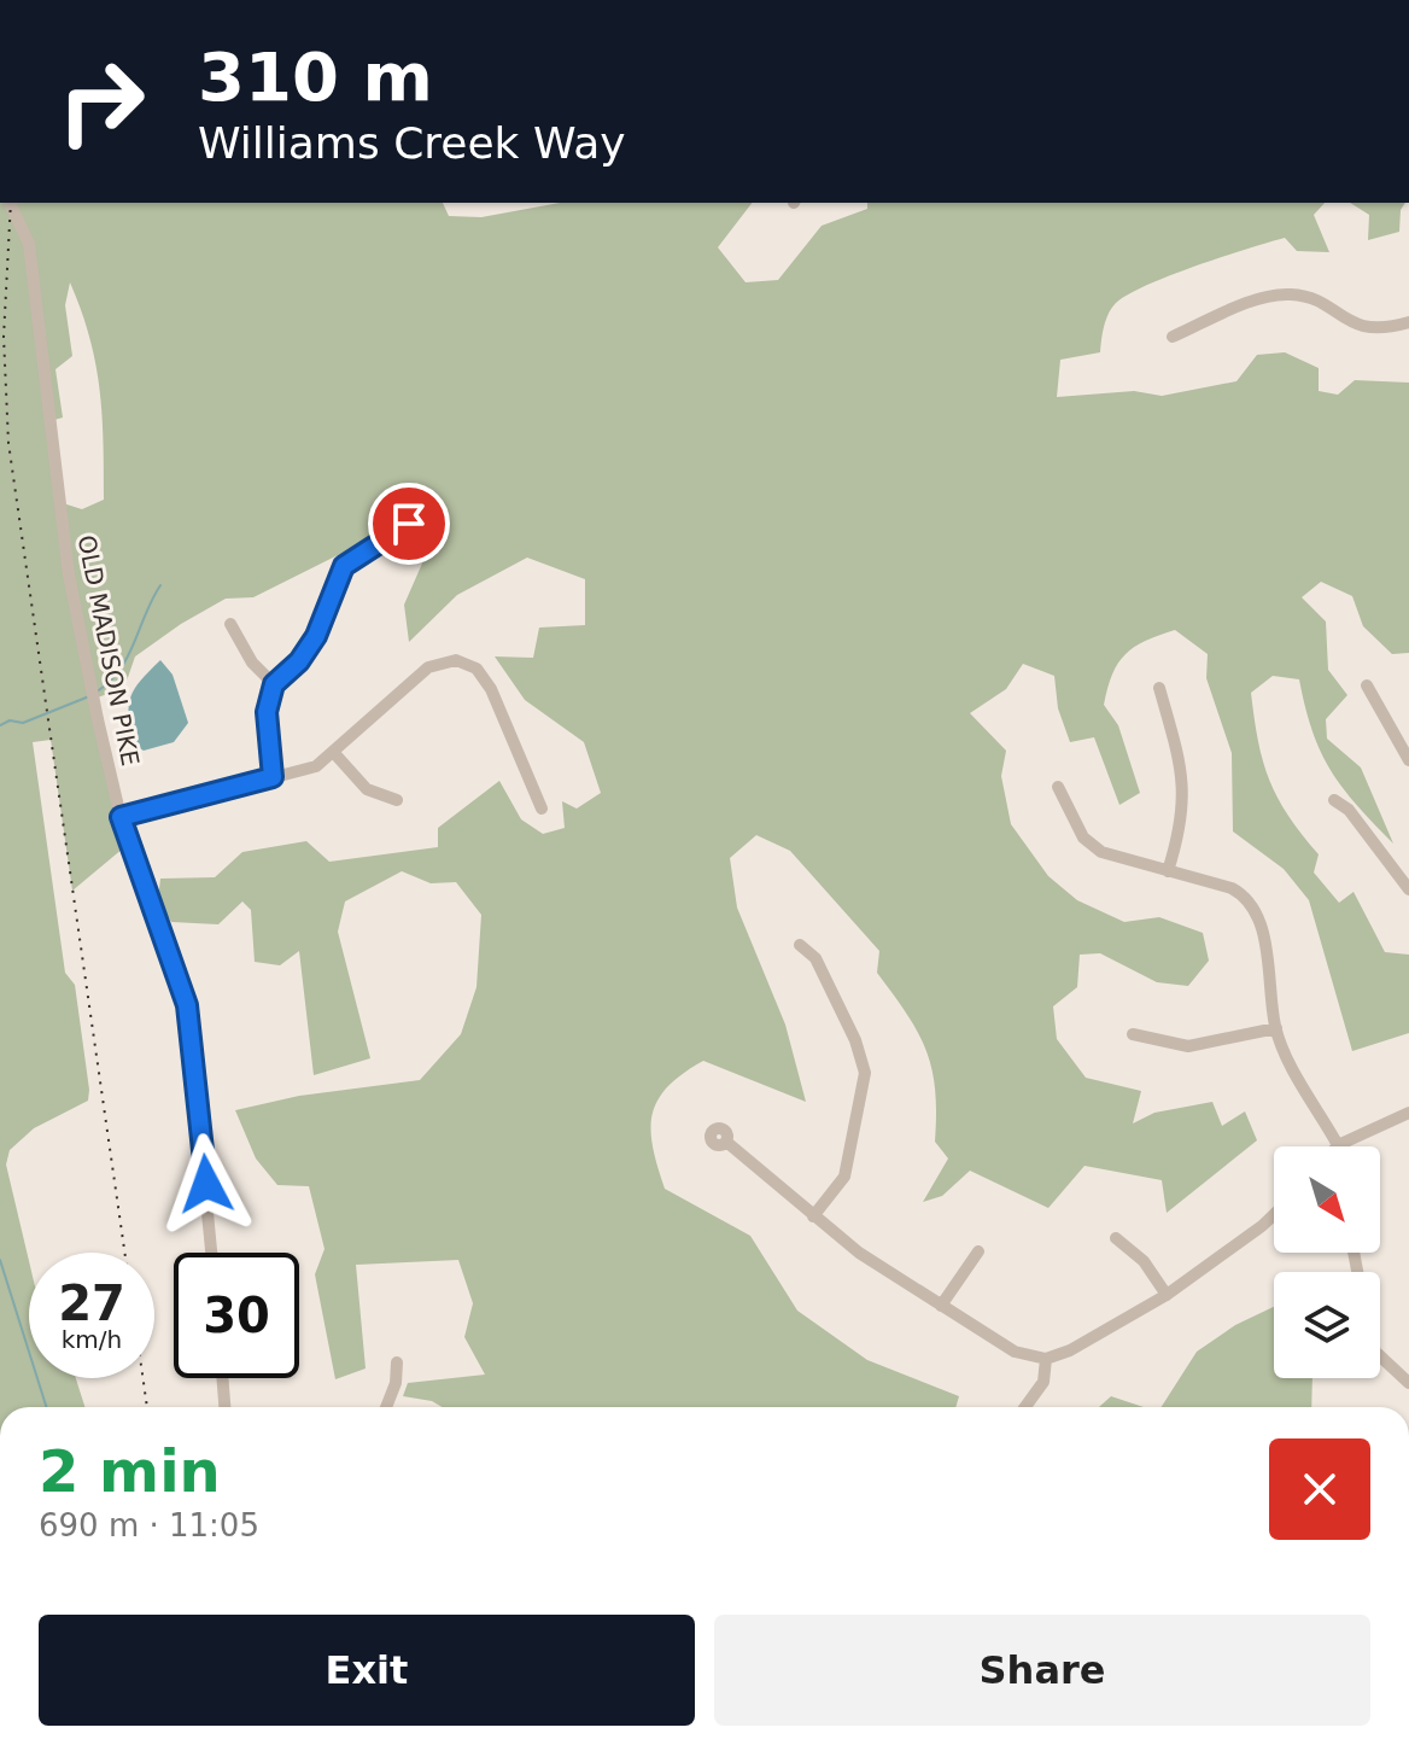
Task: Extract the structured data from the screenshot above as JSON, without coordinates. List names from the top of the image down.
{
  "streets": {
    "street": ["OLD MADISON PIKE"]
  },
  "north": "bottom right",
  "page": {
    "turn": ["310 m", "Williams Creek Way"],
    "speed": "27 km/h",
    "limit": "30",
    "heading": ["2 min", "690 m · 11:05"],
    "buttons": ["Exit", "Share"]
  }
}
